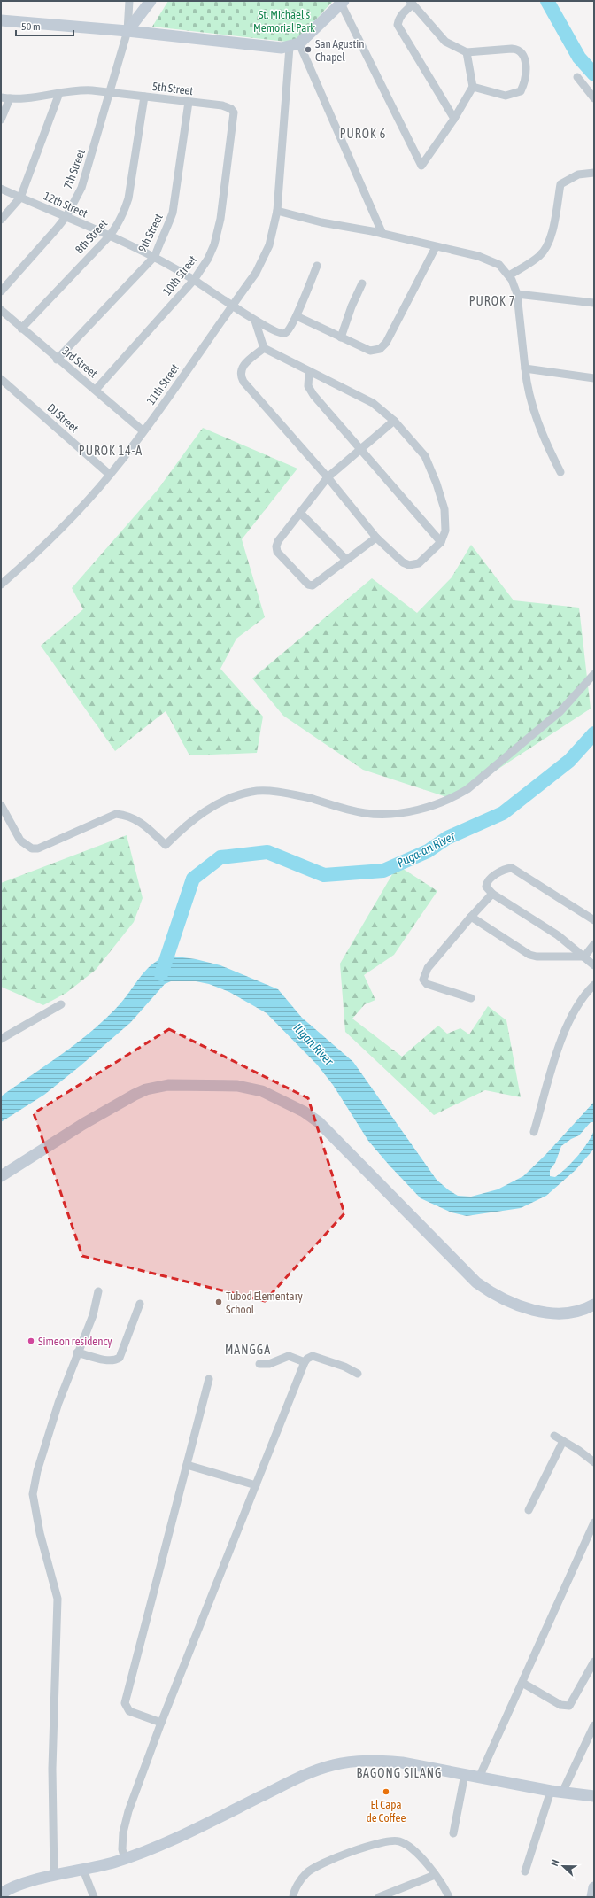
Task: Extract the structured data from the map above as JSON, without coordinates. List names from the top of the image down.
{
  "streets": {
    "street": [
      "5th Street",
      "7th Street",
      "12th Street",
      "9th Street",
      "8th Street",
      "10th Street",
      "3rd Street",
      "11th Street",
      "DJ Street"
    ]
  },
  "crossings": [
    ["5th Street", "7th Street"],
    ["5th Street", "9th Street"],
    ["5th Street", "8th Street"],
    ["5th Street", "10th Street"],
    ["7th Street", "12th Street"],
    ["12th Street", "9th Street"],
    ["12th Street", "8th Street"],
    ["12th Street", "10th Street"],
    ["12th Street", "11th Street"],
    ["9th Street", "3rd Street"],
    ["8th Street", "3rd Street"],
    ["10th Street", "3rd Street"],
    ["3rd Street", "11th Street"],
    ["11th Street", "DJ Street"]
  ],
  "districts": [
    "PUROK 6",
    "PUROK 7",
    "PUROK 14-A",
    "MANGGA",
    "BAGONG SILANG"
  ],
  "water": ["Puga-an River", "Iligan River"],
  "parks": ["St. Michael's Memorial Park"],
  "places": [
    "San Agustin Chapel",
    "Tubod Elementary School",
    "Simeon residency",
    "El Capa de Coffee"
  ],
  "scale_bar": "50 m",
  "north": "left"
}
